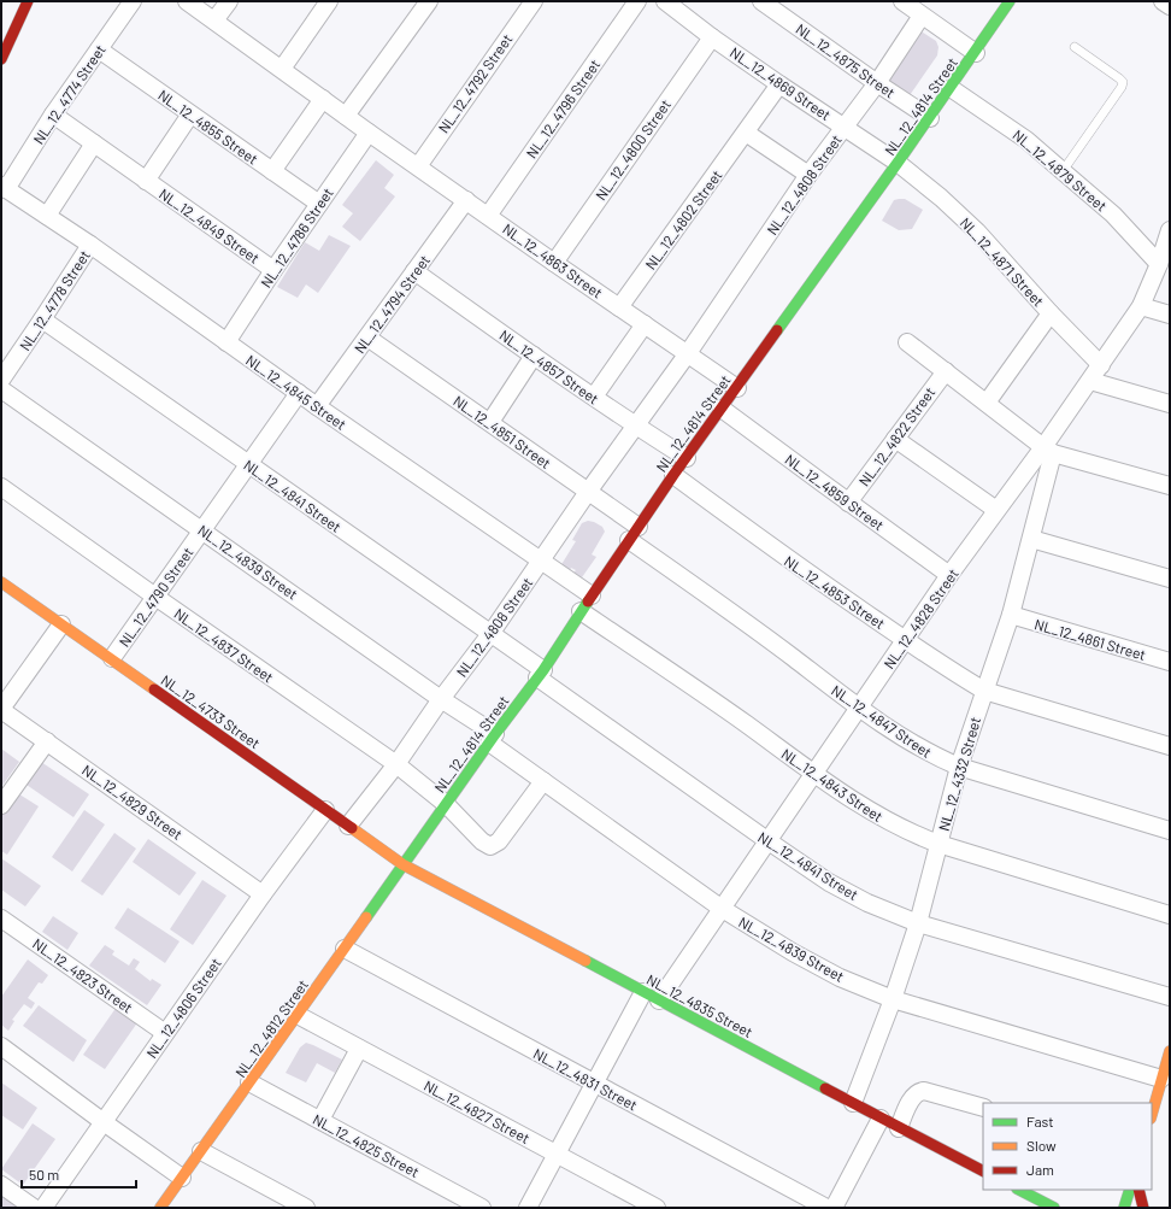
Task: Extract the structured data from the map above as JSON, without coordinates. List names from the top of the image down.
{
  "streets": {
    "street": [
      "NL_12_4875 Street",
      "NL_12_4792 Street",
      "NL_12_4869 Street",
      "NL_12_4774 Street",
      "NL_12_4814 Street",
      "NL_12_4796 Street",
      "NL_12_4855 Street",
      "NL_12_4800 Street",
      "NL_12_4879 Street",
      "NL_12_4808 Street",
      "NL_12_4802 Street",
      "NL_12_4849 Street",
      "NL_12_4786 Street",
      "NL_12_4863 Street",
      "NL_12_4871 Street",
      "NL_12_4778 Street",
      "NL_12_4794 Street",
      "NL_12_4857 Street",
      "NL_12_4845 Street",
      "NL_12_4851 Street",
      "NL_12_4822 Street",
      "NL_12_4859 Street",
      "NL_12_4841 Street",
      "NL_12_4839 Street",
      "NL_12_4853 Street",
      "NL_12_4790 Street",
      "NL_12_4828 Street",
      "NL_12_4861 Street",
      "NL_12_4837 Street",
      "NL_12_4733 Street",
      "NL_12_4847 Street",
      "NL_12_4332 Street",
      "NL_12_4843 Street",
      "NL_12_4829 Street",
      "NL_12_4823 Street",
      "NL_12_4835 Street",
      "NL_12_4806 Street",
      "NL_12_4812 Street",
      "NL_12_4831 Street",
      "NL_12_4827 Street",
      "NL_12_4825 Street"
    ]
  },
  "crossings": [
    ["NL_12_4875 Street", "NL_12_4814 Street"],
    ["NL_12_4875 Street", "NL_12_4808 Street"],
    ["NL_12_4792 Street", "NL_12_4863 Street"],
    ["NL_12_4869 Street", "NL_12_4814 Street"],
    ["NL_12_4869 Street", "NL_12_4800 Street"],
    ["NL_12_4869 Street", "NL_12_4808 Street"],
    ["NL_12_4869 Street", "NL_12_4802 Street"],
    ["NL_12_4869 Street", "NL_12_4871 Street"],
    ["NL_12_4774 Street", "NL_12_4855 Street"],
    ["NL_12_4774 Street", "NL_12_4849 Street"],
    ["NL_12_4774 Street", "NL_12_4845 Street"],
    ["NL_12_4814 Street", "NL_12_4879 Street"],
    ["NL_12_4814 Street", "NL_12_4863 Street"],
    ["NL_12_4814 Street", "NL_12_4871 Street"],
    ["NL_12_4814 Street", "NL_12_4857 Street"],
    ["NL_12_4814 Street", "NL_12_4845 Street"],
    ["NL_12_4814 Street", "NL_12_4851 Street"],
    ["NL_12_4814 Street", "NL_12_4859 Street"],
    ["NL_12_4814 Street", "NL_12_4841 Street"],
    ["NL_12_4814 Street", "NL_12_4839 Street"],
    ["NL_12_4814 Street", "NL_12_4853 Street"],
    ["NL_12_4814 Street", "NL_12_4837 Street"],
    ["NL_12_4814 Street", "NL_12_4733 Street"],
    ["NL_12_4814 Street", "NL_12_4847 Street"],
    ["NL_12_4814 Street", "NL_12_4843 Street"],
    ["NL_12_4814 Street", "NL_12_4835 Street"],
    ["NL_12_4814 Street", "NL_12_4812 Street"],
    ["NL_12_4796 Street", "NL_12_4863 Street"],
    ["NL_12_4855 Street", "NL_12_4849 Street"],
    ["NL_12_4855 Street", "NL_12_4786 Street"],
    ["NL_12_4800 Street", "NL_12_4863 Street"],
    ["NL_12_4879 Street", "NL_12_4828 Street"],
    ["NL_12_4808 Street", "NL_12_4863 Street"],
    ["NL_12_4808 Street", "NL_12_4857 Street"],
    ["NL_12_4808 Street", "NL_12_4845 Street"],
    ["NL_12_4808 Street", "NL_12_4851 Street"],
    ["NL_12_4808 Street", "NL_12_4841 Street"],
    ["NL_12_4808 Street", "NL_12_4839 Street"],
    ["NL_12_4808 Street", "NL_12_4837 Street"],
    ["NL_12_4808 Street", "NL_12_4733 Street"],
    ["NL_12_4802 Street", "NL_12_4863 Street"],
    ["NL_12_4849 Street", "NL_12_4786 Street"],
    ["NL_12_4786 Street", "NL_12_4863 Street"],
    ["NL_12_4786 Street", "NL_12_4845 Street"],
    ["NL_12_4863 Street", "NL_12_4794 Street"],
    ["NL_12_4871 Street", "NL_12_4828 Street"],
    ["NL_12_4778 Street", "NL_12_4845 Street"],
    ["NL_12_4778 Street", "NL_12_4841 Street"],
    ["NL_12_4794 Street", "NL_12_4857 Street"],
    ["NL_12_4794 Street", "NL_12_4845 Street"],
    ["NL_12_4794 Street", "NL_12_4851 Street"],
    ["NL_12_4845 Street", "NL_12_4790 Street"],
    ["NL_12_4851 Street", "NL_12_4847 Street"],
    ["NL_12_4822 Street", "NL_12_4859 Street"],
    ["NL_12_4859 Street", "NL_12_4828 Street"],
    ["NL_12_4841 Street", "NL_12_4790 Street"],
    ["NL_12_4841 Street", "NL_12_4828 Street"],
    ["NL_12_4841 Street", "NL_12_4332 Street"],
    ["NL_12_4839 Street", "NL_12_4790 Street"],
    ["NL_12_4839 Street", "NL_12_4828 Street"],
    ["NL_12_4839 Street", "NL_12_4837 Street"],
    ["NL_12_4839 Street", "NL_12_4332 Street"],
    ["NL_12_4853 Street", "NL_12_4828 Street"],
    ["NL_12_4853 Street", "NL_12_4332 Street"],
    ["NL_12_4790 Street", "NL_12_4837 Street"],
    ["NL_12_4790 Street", "NL_12_4733 Street"],
    ["NL_12_4828 Street", "NL_12_4847 Street"],
    ["NL_12_4828 Street", "NL_12_4332 Street"],
    ["NL_12_4828 Street", "NL_12_4843 Street"],
    ["NL_12_4828 Street", "NL_12_4835 Street"],
    ["NL_12_4861 Street", "NL_12_4332 Street"],
    ["NL_12_4733 Street", "NL_12_4829 Street"],
    ["NL_12_4733 Street", "NL_12_4835 Street"],
    ["NL_12_4733 Street", "NL_12_4806 Street"],
    ["NL_12_4733 Street", "NL_12_4812 Street"],
    ["NL_12_4847 Street", "NL_12_4332 Street"],
    ["NL_12_4332 Street", "NL_12_4843 Street"],
    ["NL_12_4332 Street", "NL_12_4835 Street"],
    ["NL_12_4829 Street", "NL_12_4806 Street"],
    ["NL_12_4823 Street", "NL_12_4806 Street"],
    ["NL_12_4835 Street", "NL_12_4812 Street"],
    ["NL_12_4812 Street", "NL_12_4831 Street"],
    ["NL_12_4812 Street", "NL_12_4827 Street"],
    ["NL_12_4812 Street", "NL_12_4825 Street"]
  ],
  "legend": ["Fast", "Slow", "Jam"],
  "scale_bar": "50 m"
}
